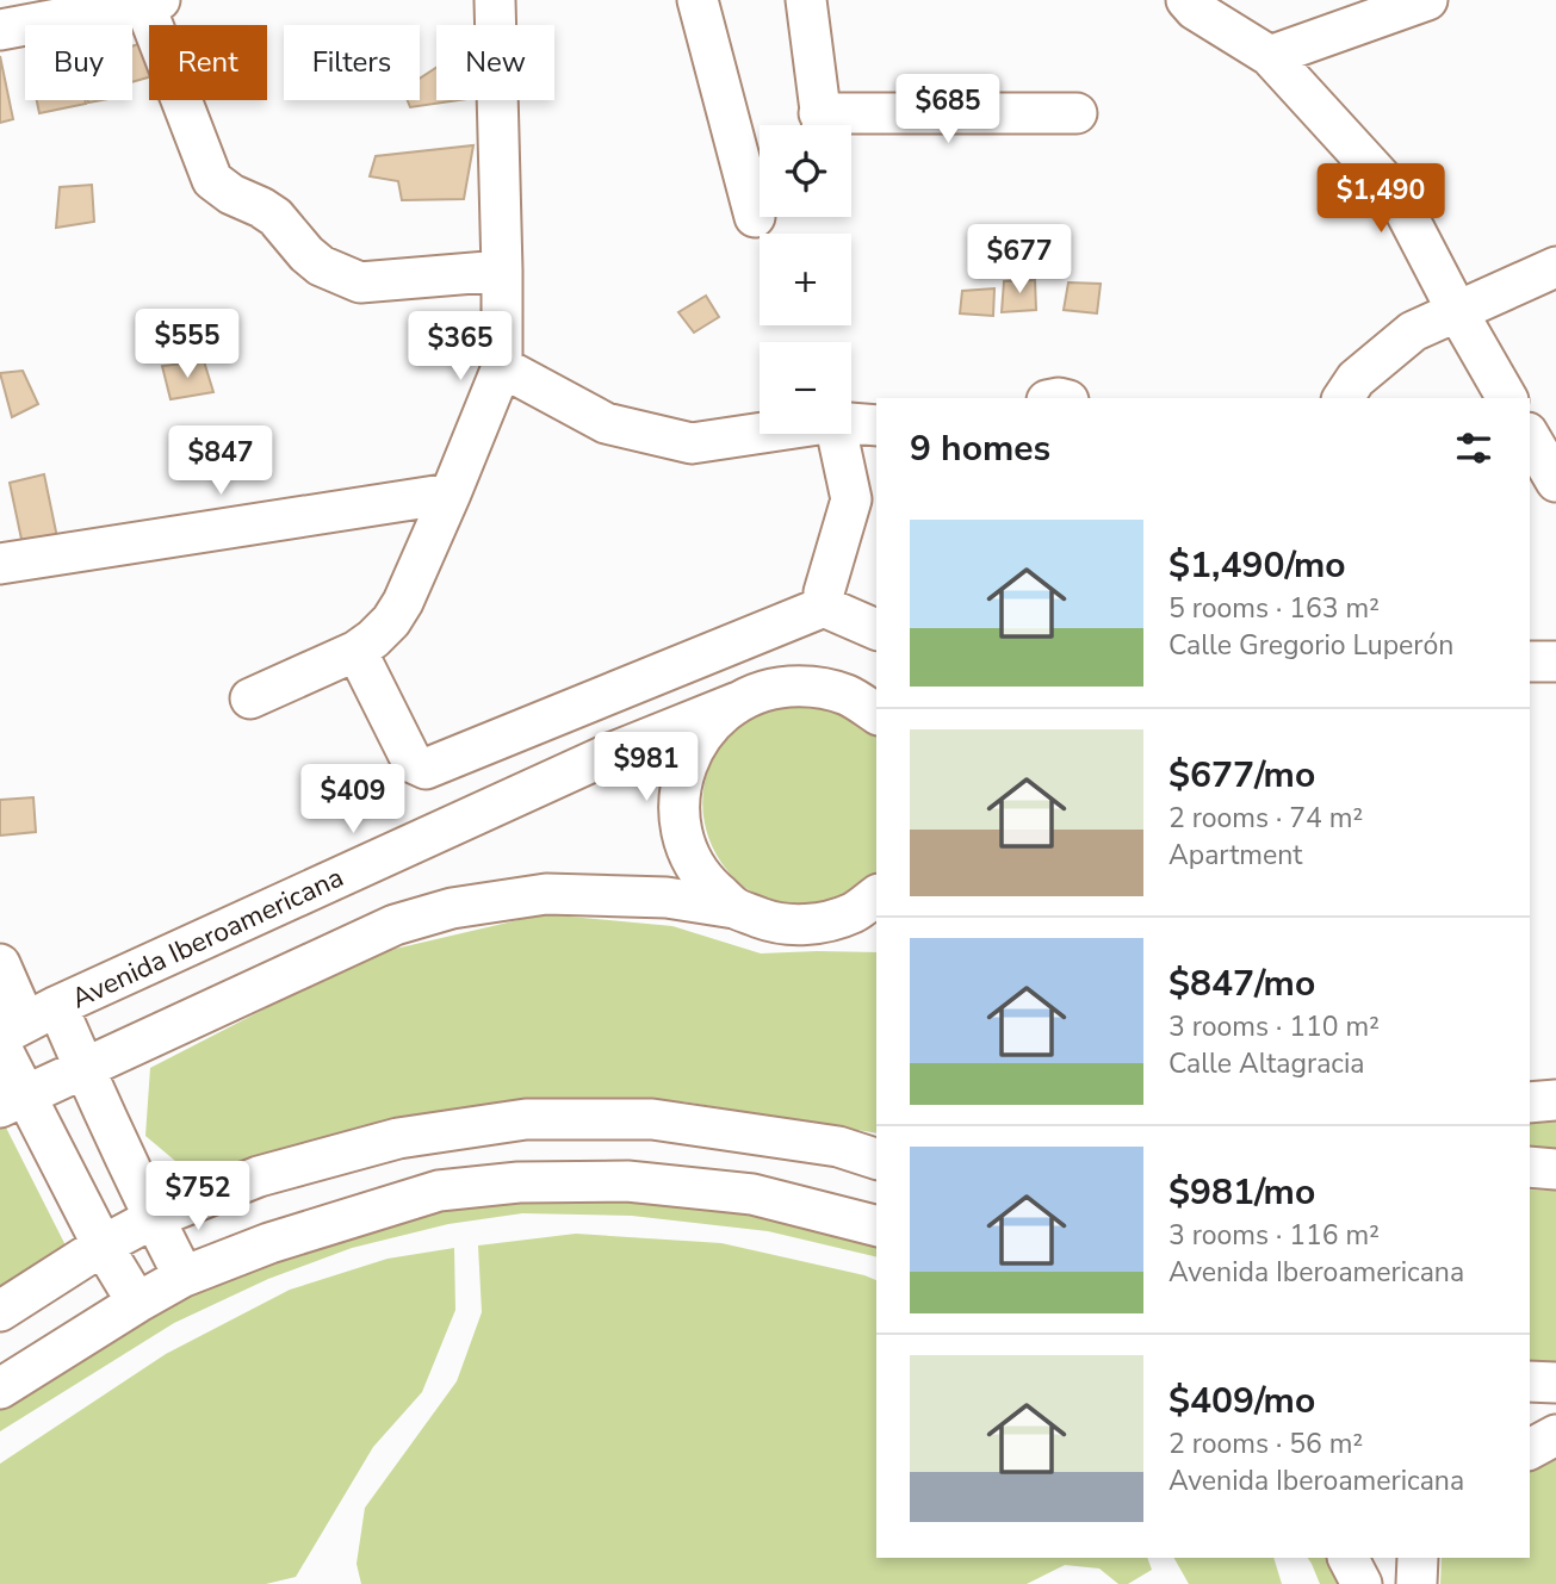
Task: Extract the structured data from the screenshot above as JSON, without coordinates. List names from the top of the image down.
{
  "streets": {
    "street": ["Avenida Iberoamericana"]
  },
  "page": {
    "chip": [
      "Buy",
      "Rent",
      "Filters",
      "New"
    ],
    "price": [
      "$685",
      "$1,490",
      "$677",
      "$555",
      "$365",
      "$847",
      "$981",
      "$409",
      "$752"
    ],
    "map_buttons": ["+", "−"],
    "heading": "9 homes",
    "list": [
      {
        "name": "$1,490/mo",
        "note": "5 rooms · 163 m² · Calle Gregorio Luperón"
      },
      {
        "name": "$677/mo",
        "note": "2 rooms · 74 m² · Apartment"
      },
      {
        "name": "$847/mo",
        "note": "3 rooms · 110 m² · Calle Altagracia"
      },
      {
        "name": "$981/mo",
        "note": "3 rooms · 116 m² · Avenida Iberoamericana"
      },
      {
        "name": "$409/mo",
        "note": "2 rooms · 56 m² · Avenida Iberoamericana"
      }
    ]
  }
}
